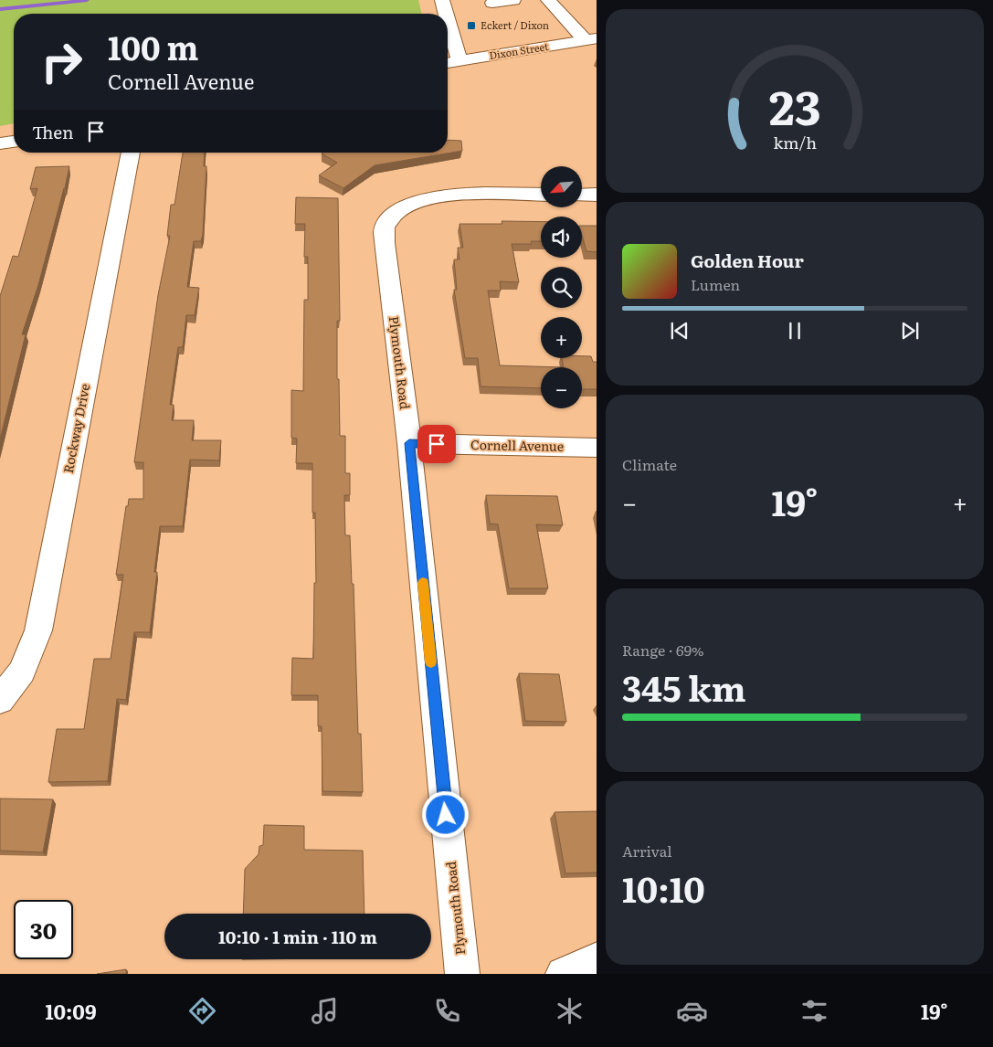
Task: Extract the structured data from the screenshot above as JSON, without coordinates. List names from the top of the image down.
{
  "streets": {
    "street": [
      "Dixon Street",
      "Plymouth Road",
      "Rockway Drive",
      "Cornell Avenue"
    ]
  },
  "crossings": [
    ["Plymouth Road", "Cornell Avenue"]
  ],
  "places": {
    "transit": ["Eckert / Dixon"]
  },
  "north": "bottom left",
  "page": {
    "turn": ["100 m", "Cornell Avenue"],
    "then": "Then",
    "map_buttons": ["+", "−"],
    "song": ["Golden Hour", "Lumen"],
    "tile": [
      "Climate",
      ["Range · 69%", "345 km"],
      ["Arrival", "10:10"]
    ],
    "heat": ["−", "19°", "+"],
    "limit": "30",
    "trip": "10:10 · 1 min · 110 m",
    "tabs": ["10:09", "19°"],
    "gauge": ["23", "km/h"]
  }
}
